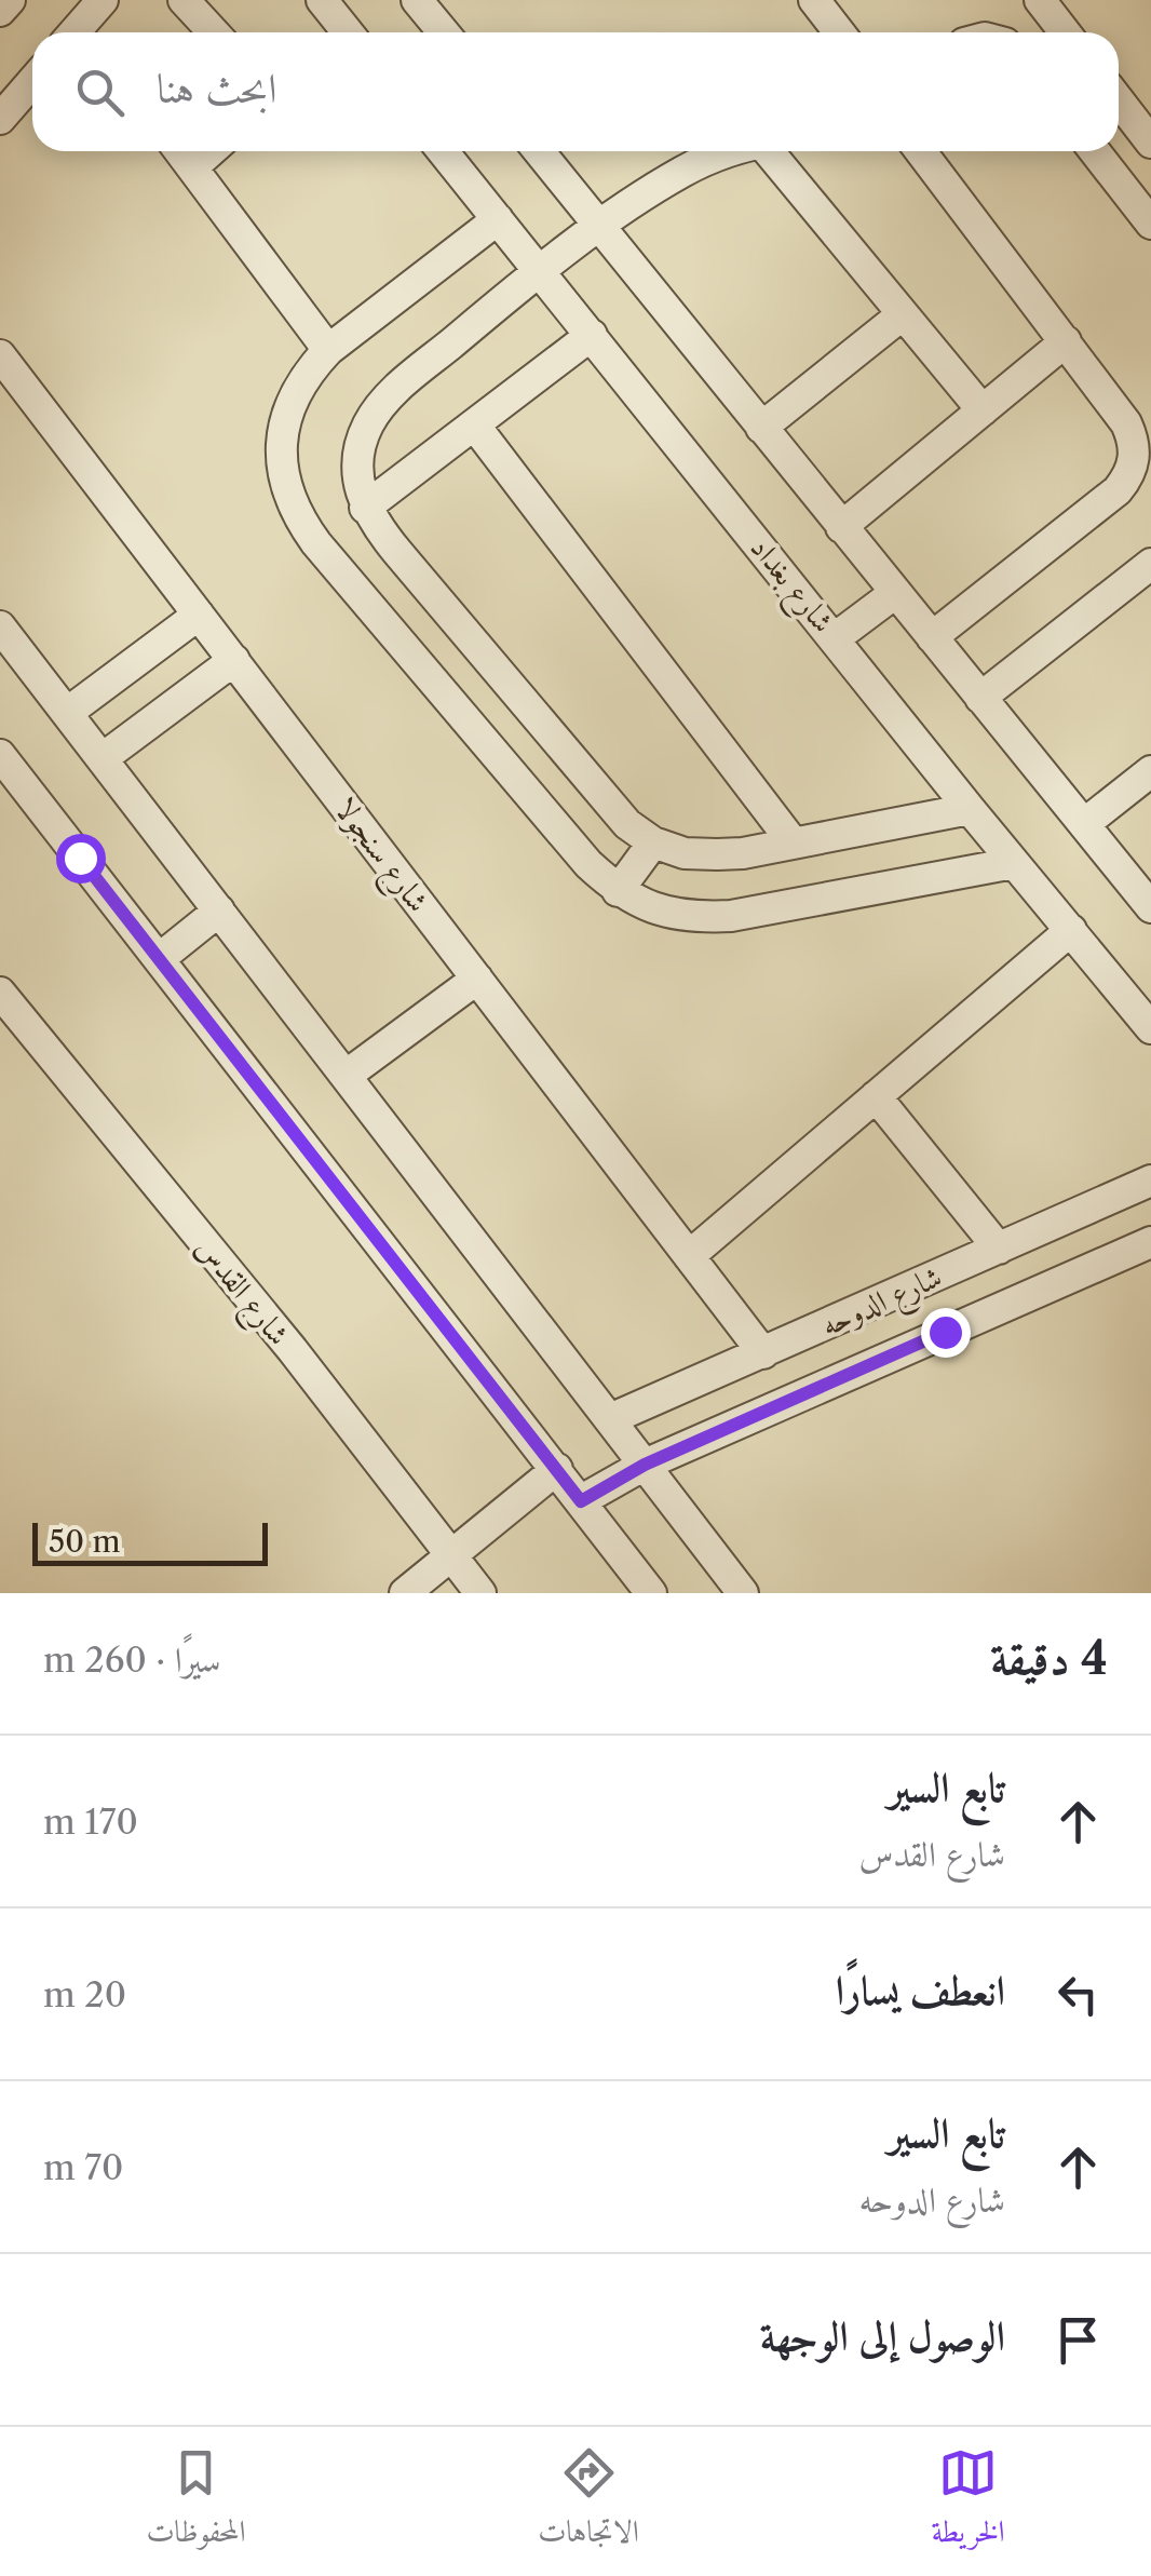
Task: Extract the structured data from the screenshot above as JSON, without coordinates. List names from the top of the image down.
{
  "streets": {
    "street": [
      "شارع بغداد",
      "شارع سنجولا",
      "شارع القدس",
      "شارع الدوحه"
    ]
  },
  "crossings": [
    ["شارع سنجولا", "شارع الدوحه"]
  ],
  "scale_bar": "50 m",
  "page": {
    "search": "ابحث هنا",
    "scale": "50 m",
    "heading": ["4 دقيقة", "سيرًا · 260 m"],
    "list": [
      ["تابع السير", "شارع القدس", "170 m"],
      ["انعطف يسارًا", "20 m"],
      ["تابع السير", "شارع الدوحه", "70 m"],
      "الوصول إلى الوجهة"
    ],
    "nav": ["الخريطة", "الاتجاهات", "المحفوظات"]
  }
}
